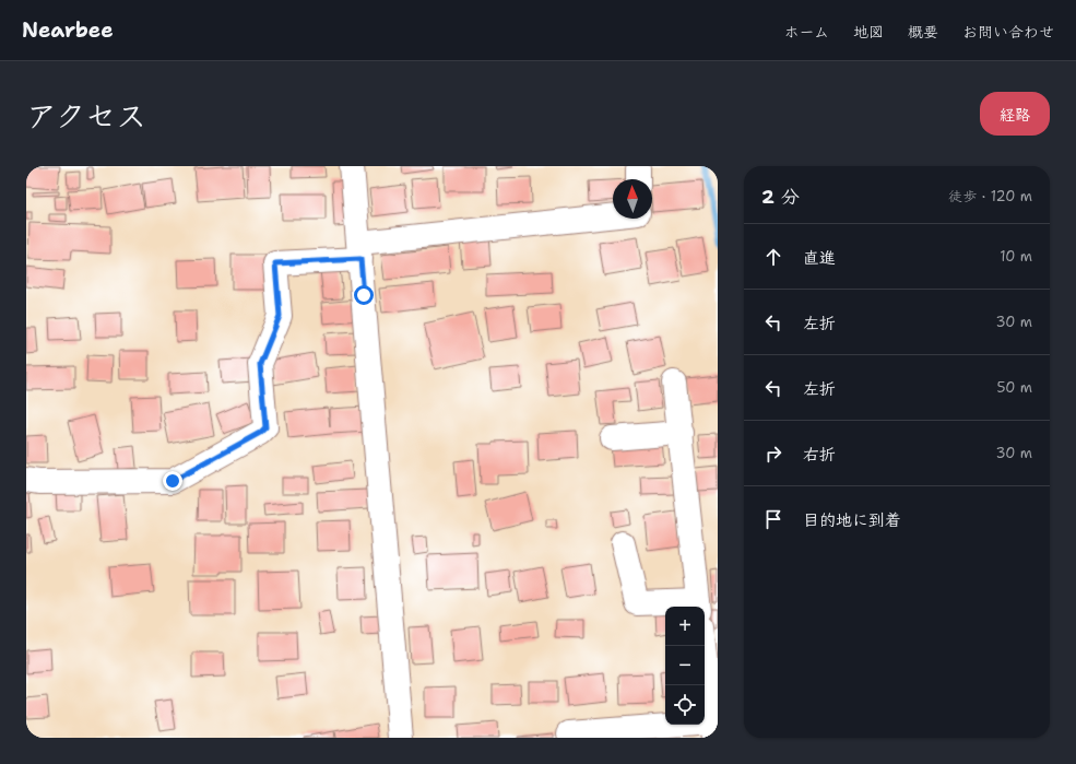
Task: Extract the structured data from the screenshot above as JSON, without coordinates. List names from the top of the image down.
{
  "north": "top",
  "page": {
    "header": "Nearbee",
    "nav": [
      "ホーム",
      "地図",
      "概要",
      "お問い合わせ"
    ],
    "title": "アクセス",
    "buttons": "経路",
    "heading": ["2 分", "徒歩 · 120 m"],
    "list": [
      ["直進", "10 m"],
      ["左折", "30 m"],
      ["左折", "50 m"],
      ["右折", "30 m"],
      "目的地に到着"
    ],
    "map_buttons": ["+", "−"]
  }
}
